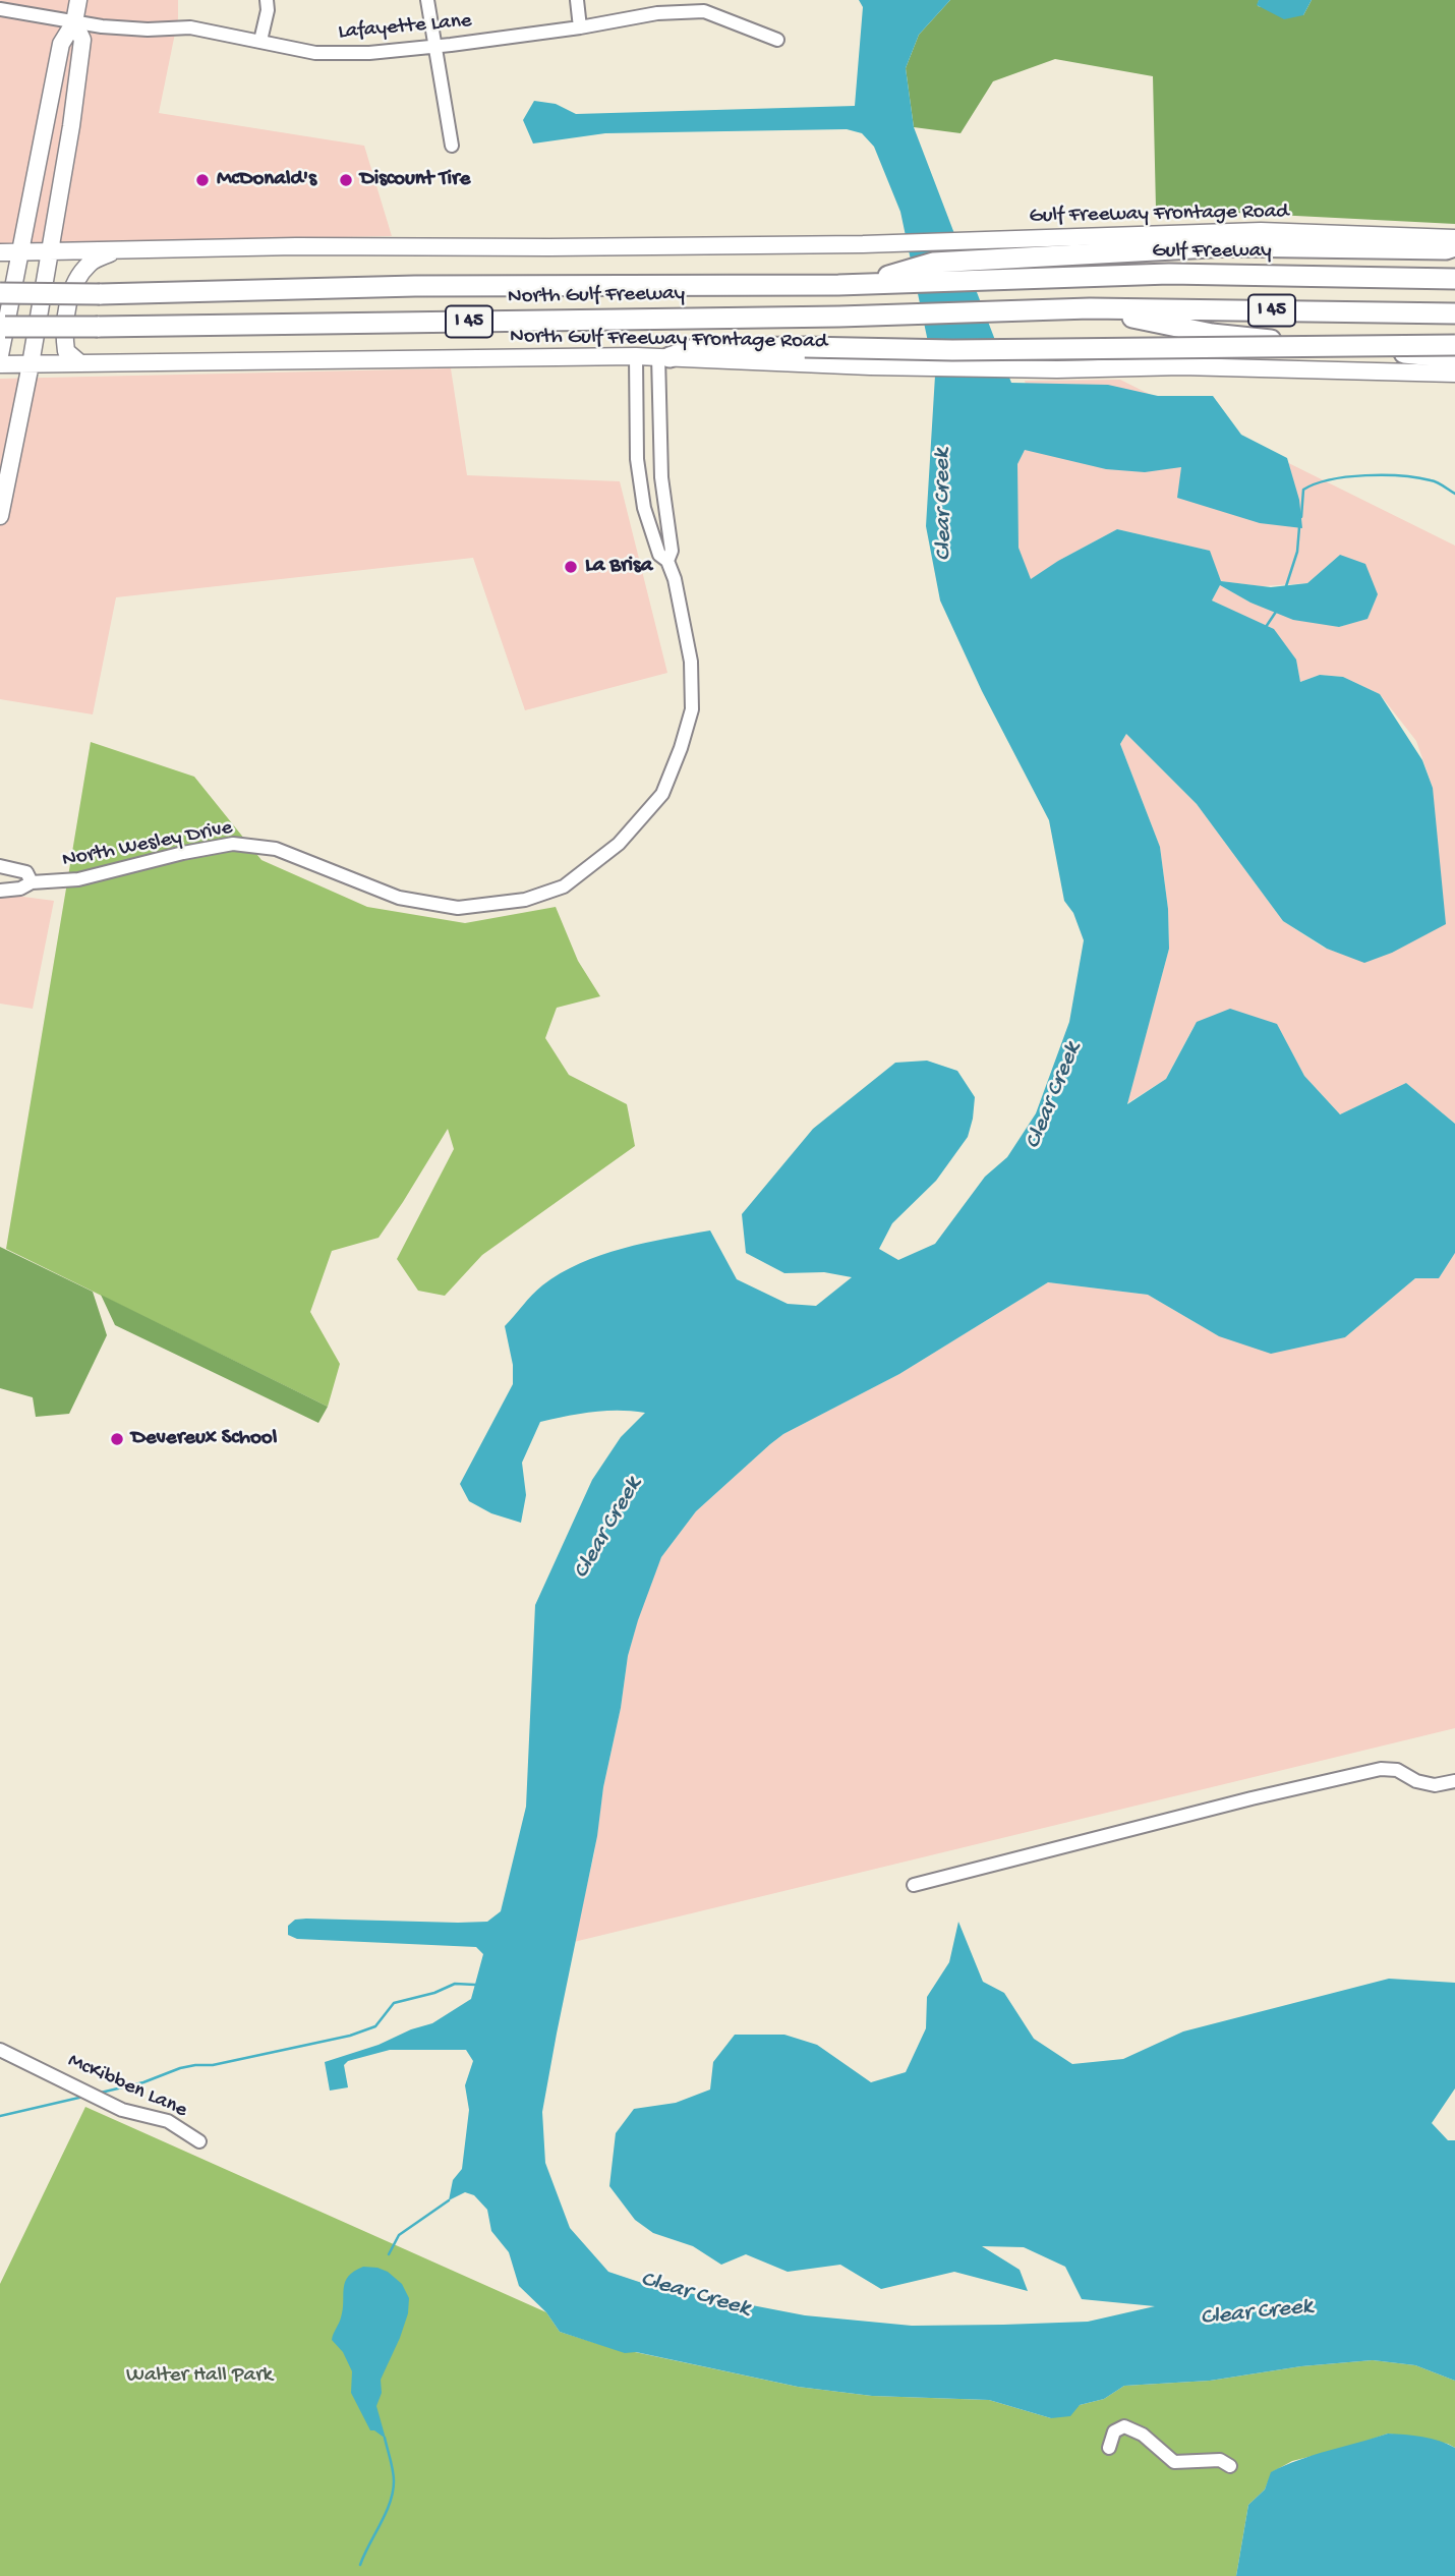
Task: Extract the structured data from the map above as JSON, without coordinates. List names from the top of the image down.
{
  "streets": {
    "highway": ["Gulf Freeway", "North Gulf Freeway", "I 45"],
    "main road": ["Gulf Freeway Frontage Road", "North Gulf Freeway Frontage Road"],
    "street": ["Lafayette Lane", "North Wesley Drive", "McKibben Lane"]
  },
  "crossings": [
    ["Gulf Freeway", "North Gulf Freeway"],
    ["North Gulf Freeway", "I 45"],
    ["North Gulf Freeway Frontage Road", "North Wesley Drive"]
  ],
  "water": ["Clear Creek"],
  "parks": ["Walter Hall Park"],
  "places": [
    "McDonald's",
    "Discount Tire",
    "La Brisa",
    "Devereux School"
  ]
}
